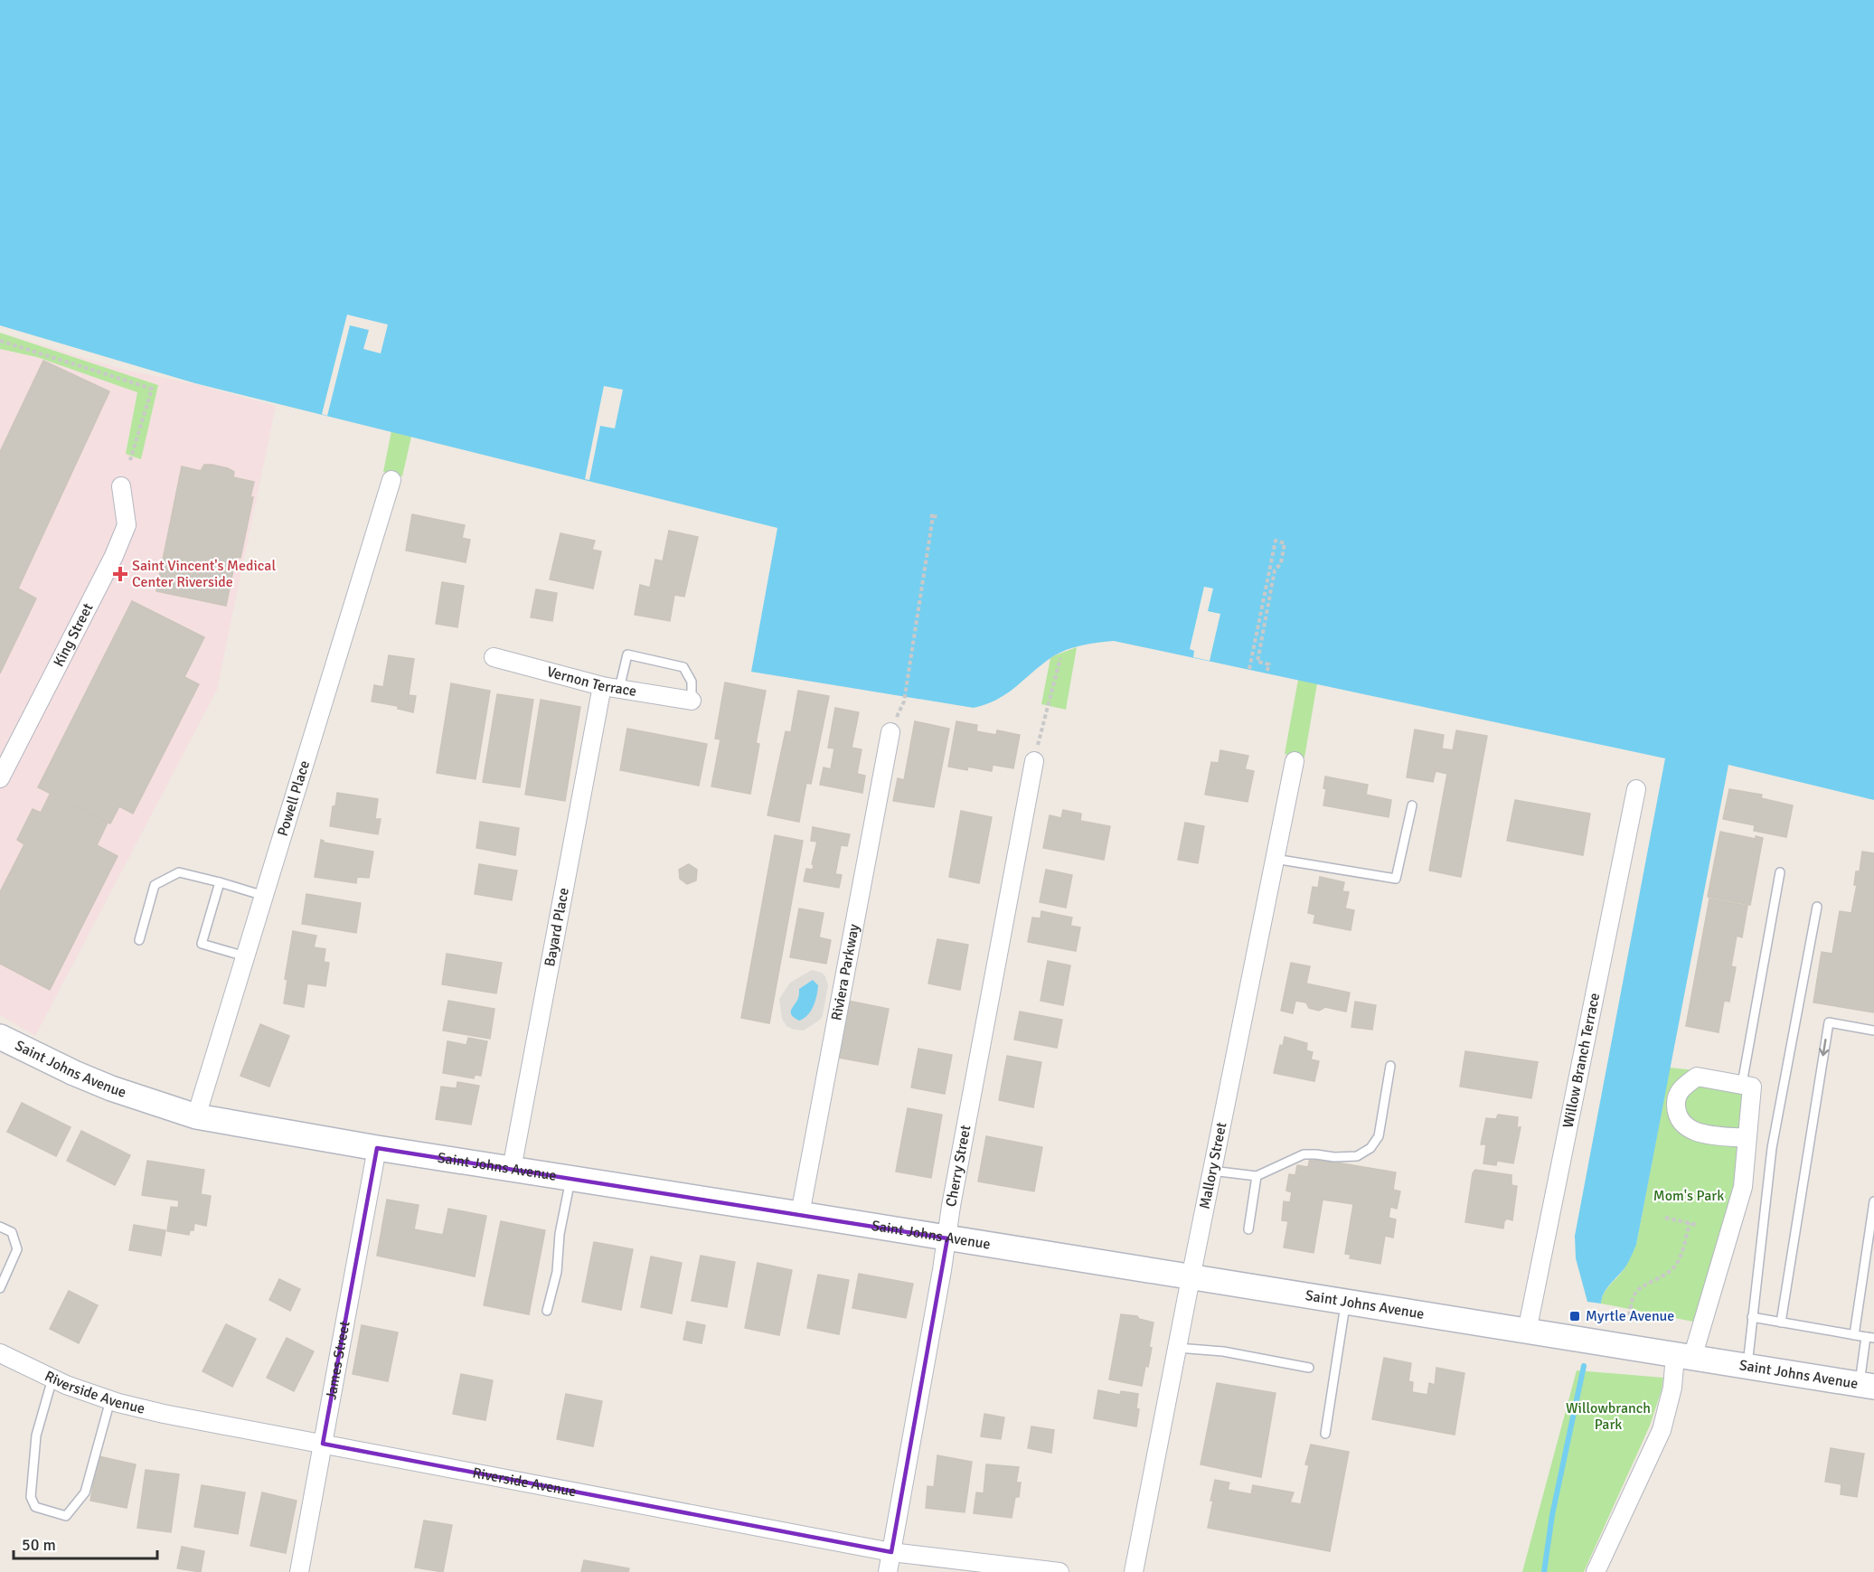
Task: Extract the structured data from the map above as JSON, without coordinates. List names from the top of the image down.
{
  "streets": {
    "main road": ["Saint Johns Avenue"],
    "street": [
      "King Street",
      "Vernon Terrace",
      "Powell Place",
      "Bayard Place",
      "Riviera Parkway",
      "Willow Branch Terrace",
      "Cherry Street",
      "Mallory Street",
      "James Street",
      "Riverside Avenue"
    ]
  },
  "crossings": [
    ["Vernon Terrace", "Bayard Place"],
    ["Powell Place", "Saint Johns Avenue"],
    ["Bayard Place", "Saint Johns Avenue"],
    ["Riviera Parkway", "Saint Johns Avenue"],
    ["Willow Branch Terrace", "Saint Johns Avenue"],
    ["Saint Johns Avenue", "Cherry Street"],
    ["Saint Johns Avenue", "Mallory Street"],
    ["Saint Johns Avenue", "James Street"],
    ["Cherry Street", "Riverside Avenue"],
    ["James Street", "Riverside Avenue"]
  ],
  "parks": ["Mom's Park", "Willowbranch Park"],
  "places": {
    "health": ["Saint Vincent's Medical Center Riverside"],
    "transit": ["Myrtle Avenue"]
  },
  "scale_bar": "50 m"
}
